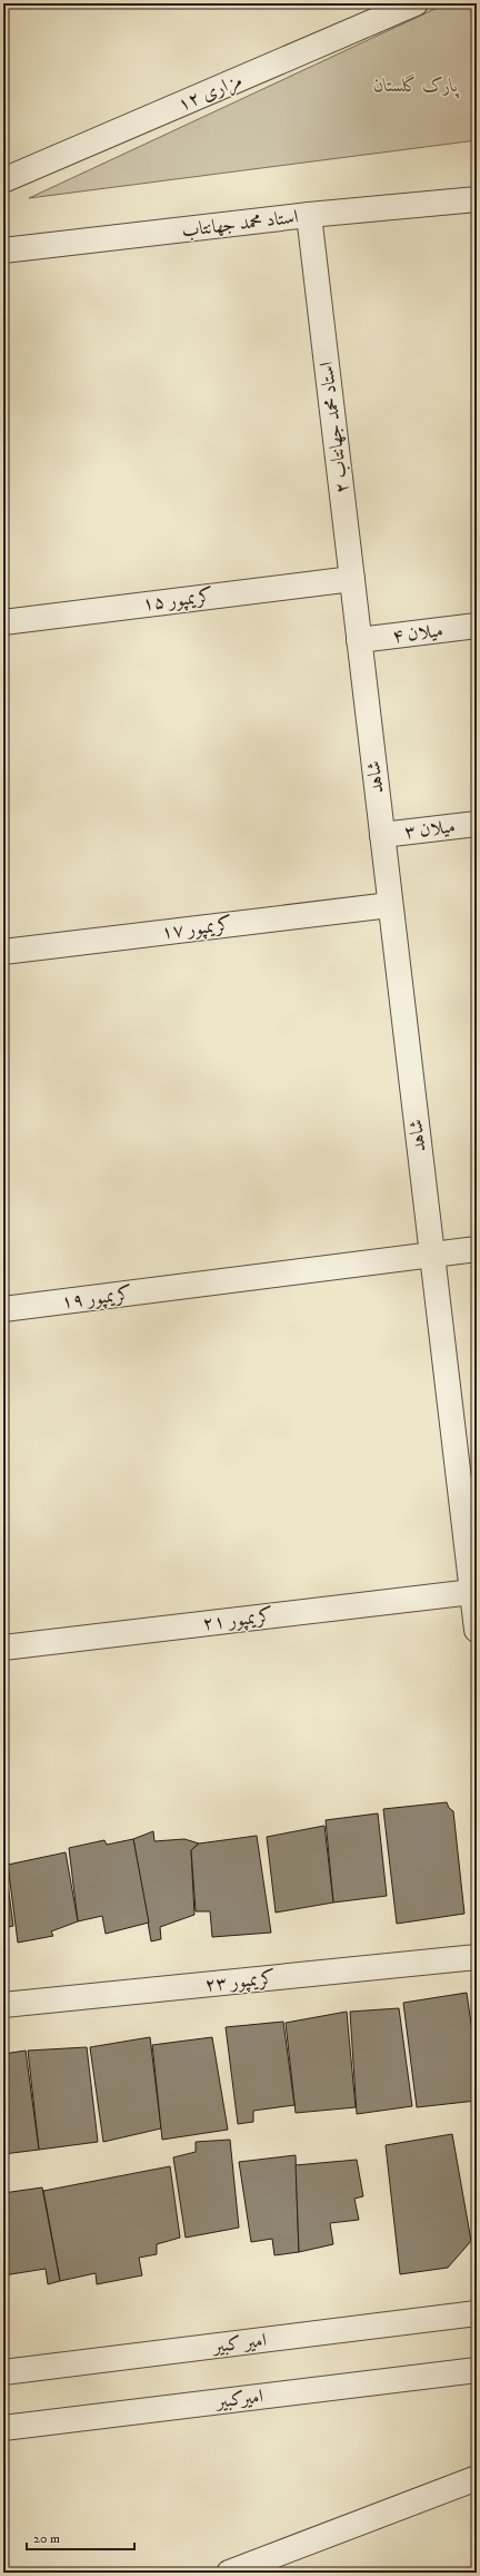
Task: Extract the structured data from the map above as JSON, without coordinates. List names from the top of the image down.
{
  "streets": {
    "street": [
      "مزاری ۱۲",
      "استاد محمد جهانتاب",
      "استاد محمد جهانتاب ۲",
      "کریمپور ۱۵",
      "میلان ۴",
      "شاهد",
      "میلان ۳",
      "کریمپور ۱۷",
      "کریمپور ۱۹",
      "کریمپور ۲۱",
      "کریمپور ۲۳",
      "امیر کبیر",
      "امیرکبیر"
    ]
  },
  "crossings": [
    ["استاد محمد جهانتاب", "استاد محمد جهانتاب ۲"],
    ["استاد محمد جهانتاب ۲", "کریمپور ۱۵"],
    ["استاد محمد جهانتاب ۲", "میلان ۴"],
    ["استاد محمد جهانتاب ۲", "شاهد"],
    ["میلان ۴", "شاهد"],
    ["شاهد", "میلان ۳"],
    ["شاهد", "کریمپور ۱۷"],
    ["شاهد", "کریمپور ۱۹"],
    ["شاهد", "کریمپور ۲۱"]
  ],
  "parks": ["پارک گلستان"],
  "scale_bar": "20 m"
}
